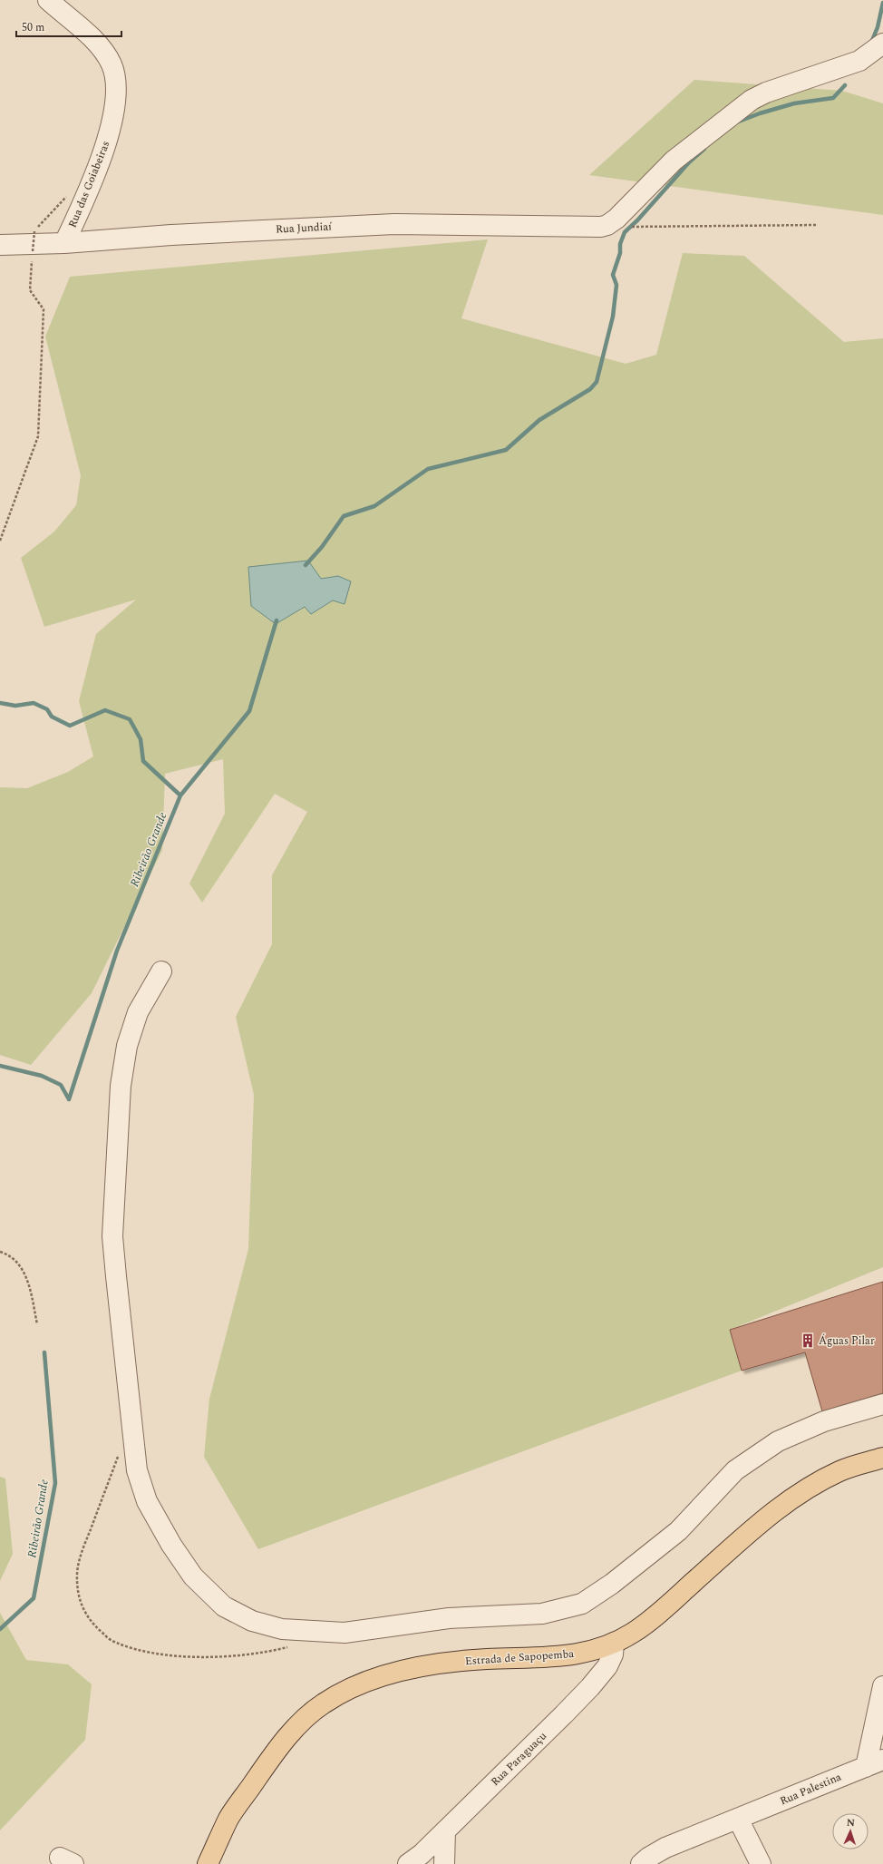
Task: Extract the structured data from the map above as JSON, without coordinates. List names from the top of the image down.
{
  "streets": {
    "main road": ["Estrada de Sapopemba"],
    "street": [
      "Rua das Goiabeiras",
      "Rua Jundiaí",
      "Rua Paraguaçu",
      "Rua Palestina"
    ]
  },
  "crossings": [
    ["Rua das Goiabeiras", "Rua Jundiaí"],
    ["Estrada de Sapopemba", "Rua Paraguaçu"]
  ],
  "water": ["Ribeirão Grande"],
  "places": {
    "building": ["Águas Pilar"]
  },
  "scale_bar": "50 m",
  "north": "top"
}
